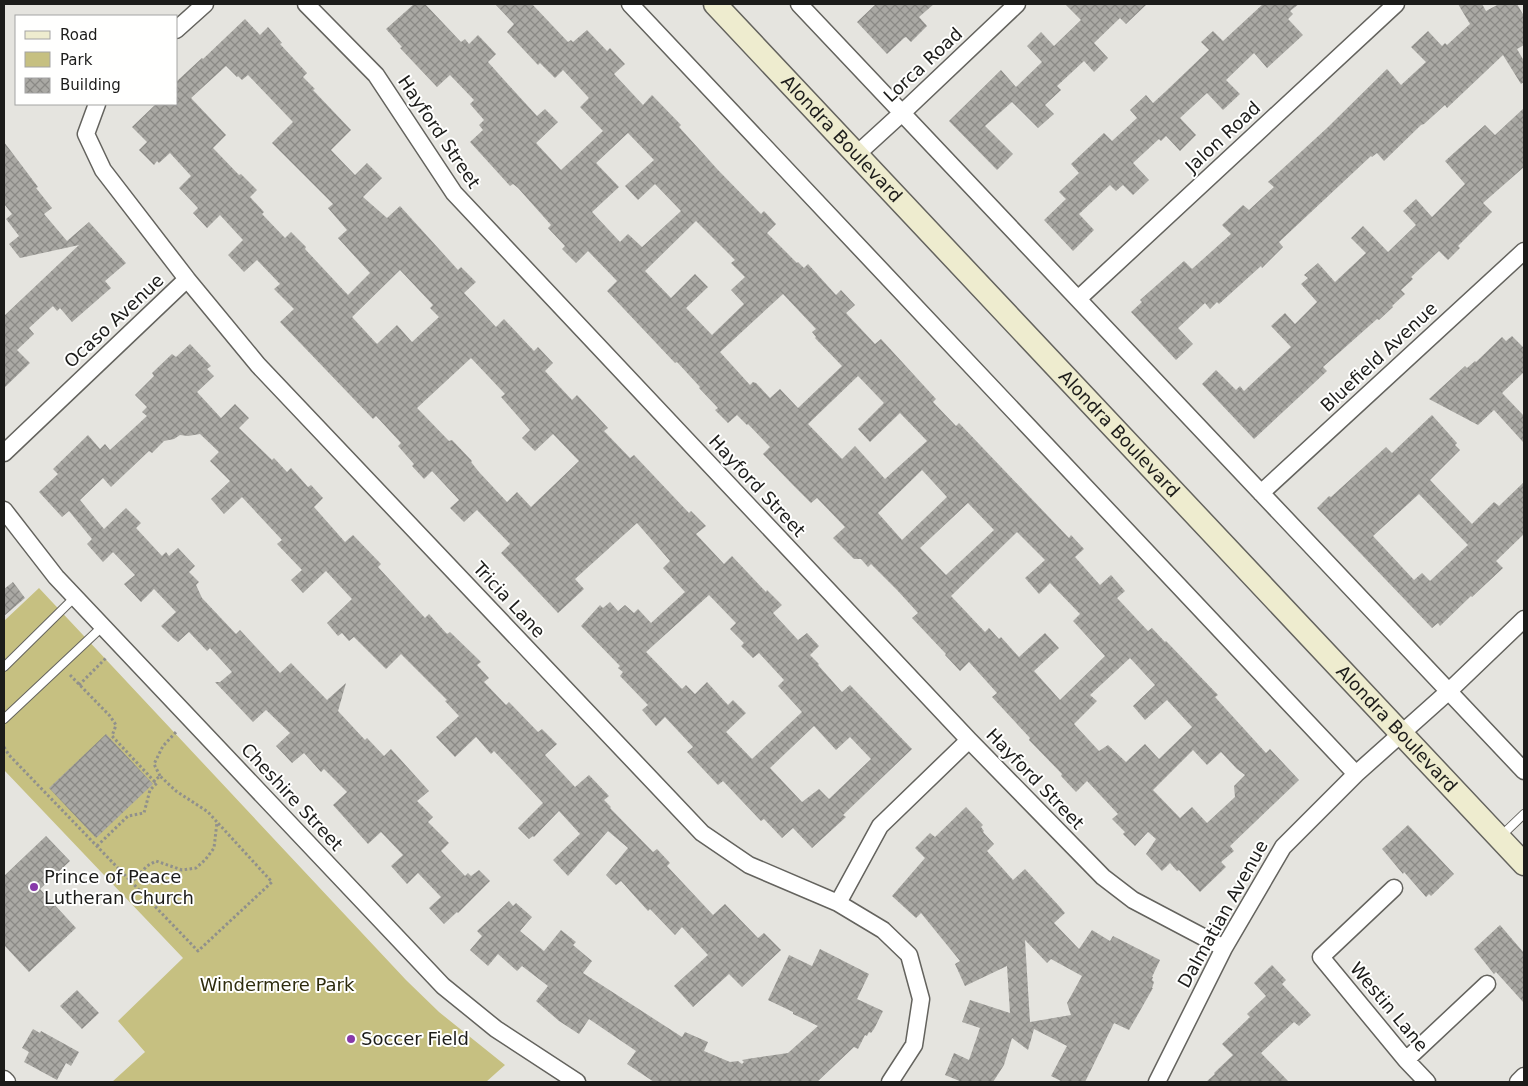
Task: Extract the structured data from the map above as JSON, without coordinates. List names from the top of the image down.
{
  "streets": {
    "main road": ["Alondra Boulevard"],
    "street": [
      "Lorca Road",
      "Hayford Street",
      "Jalon Road",
      "Ocaso Avenue",
      "Bluefield Avenue",
      "Tricia Lane",
      "Cheshire Street",
      "Dalmatian Avenue",
      "Westin Lane"
    ]
  },
  "crossings": [
    ["Lorca Road", "Alondra Boulevard"],
    ["Hayford Street", "Dalmatian Avenue"],
    ["Alondra Boulevard", "Dalmatian Avenue"],
    ["Ocaso Avenue", "Tricia Lane"]
  ],
  "parks": ["Windermere Park"],
  "places": ["Prince of Peace Lutheran Church", "Soccer Field"],
  "legend": ["Road", "Park", "Building"]
}
